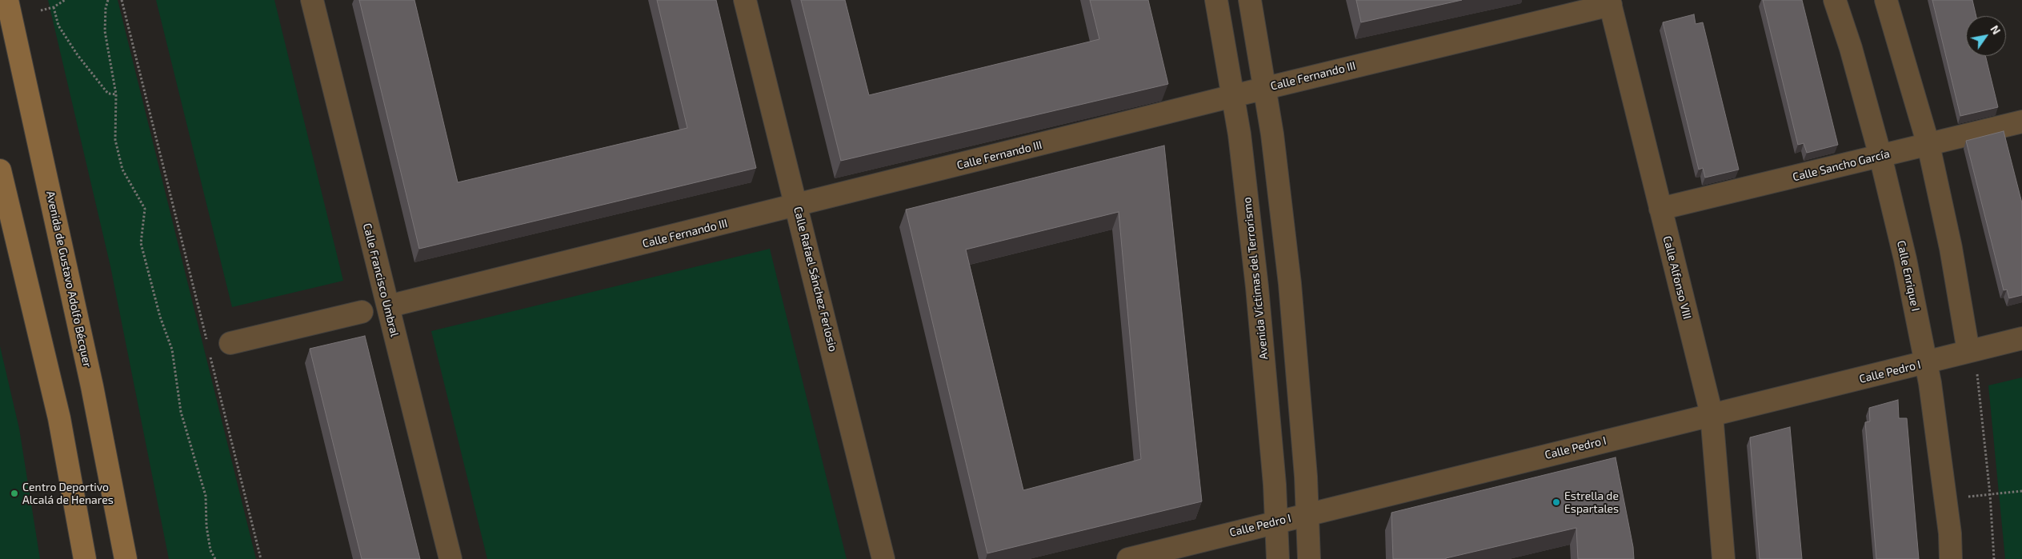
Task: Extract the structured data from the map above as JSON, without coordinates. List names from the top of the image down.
{
  "streets": {
    "street": [
      "Calle Fernando III",
      "Calle Sancho García",
      "Calle Enrique I",
      "Calle Alfonso VIII",
      "Avenida Víctimas del Terrorismo",
      "Avenida de Gustavo Adolfo Bécquer",
      "Calle Rafael Sánchez Ferlosio",
      "Calle Francisco Umbral",
      "Calle Pedro I"
    ]
  },
  "crossings": [
    ["Calle Fernando III", "Calle Alfonso VIII"],
    ["Calle Fernando III", "Avenida Víctimas del Terrorismo"],
    ["Calle Fernando III", "Calle Rafael Sánchez Ferlosio"],
    ["Calle Fernando III", "Calle Francisco Umbral"],
    ["Calle Sancho García", "Calle Enrique I"],
    ["Calle Sancho García", "Calle Alfonso VIII"],
    ["Calle Enrique I", "Calle Pedro I"],
    ["Calle Alfonso VIII", "Calle Pedro I"],
    ["Avenida Víctimas del Terrorismo", "Calle Pedro I"]
  ],
  "places": ["Centro Deportivo Alcalá de Henares", "Estrella de Espartales"],
  "north": "top right"
}
